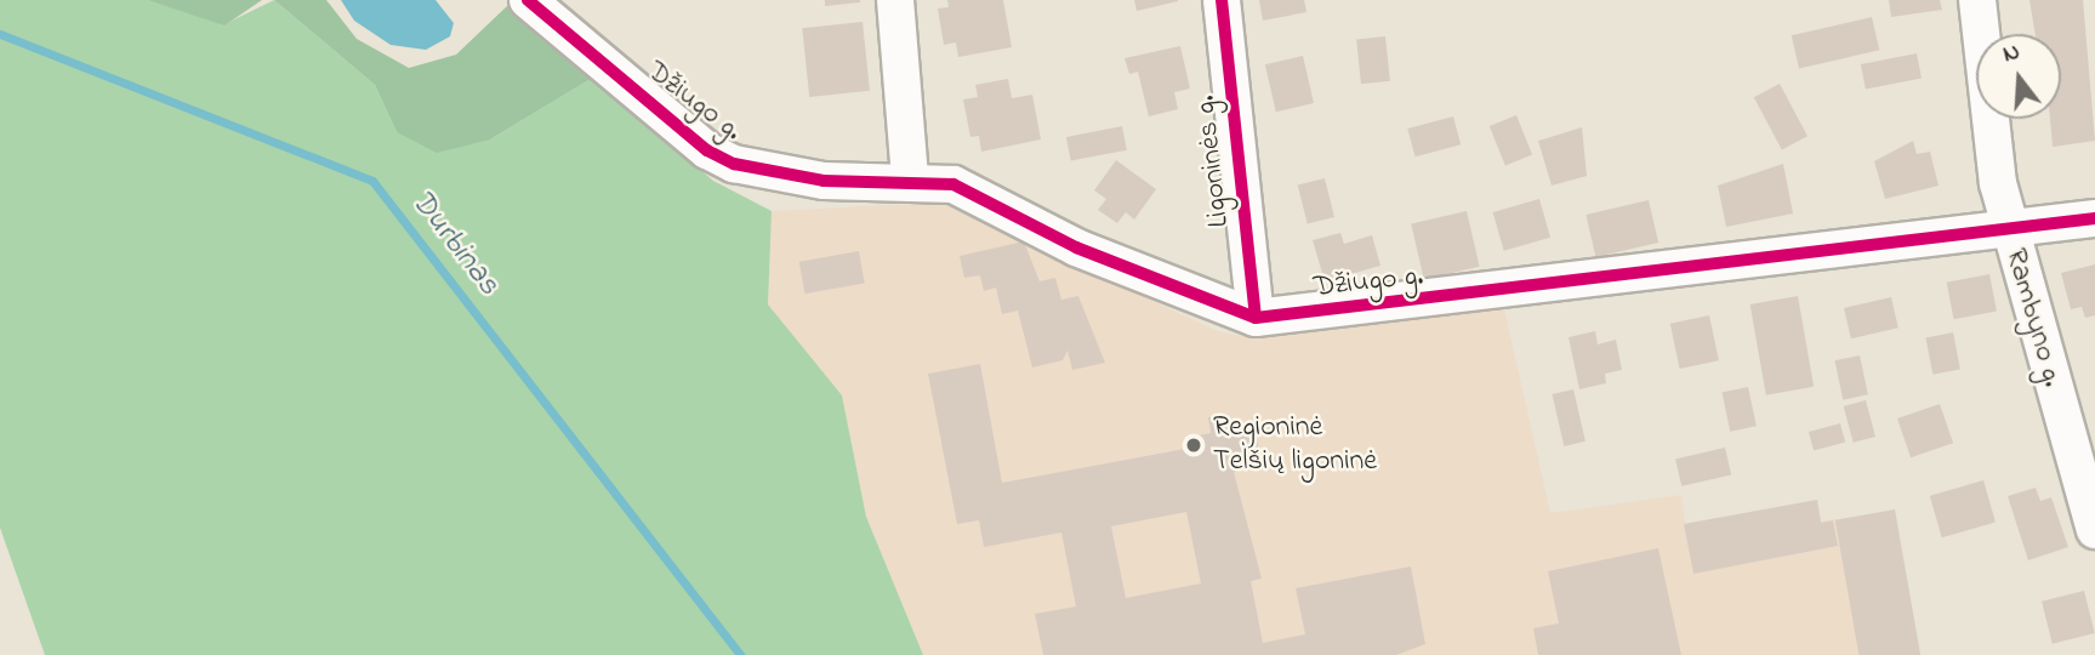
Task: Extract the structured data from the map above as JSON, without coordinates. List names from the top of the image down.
{
  "streets": {
    "street": ["Džiugo g.", "Ligoninės g.", "Rambyno g."]
  },
  "crossings": [
    ["Džiugo g.", "Ligoninės g."],
    ["Džiugo g.", "Rambyno g."]
  ],
  "water": ["Durbinas"],
  "places": ["Regioninė Telšių ligoninė"],
  "north": "top"
}
